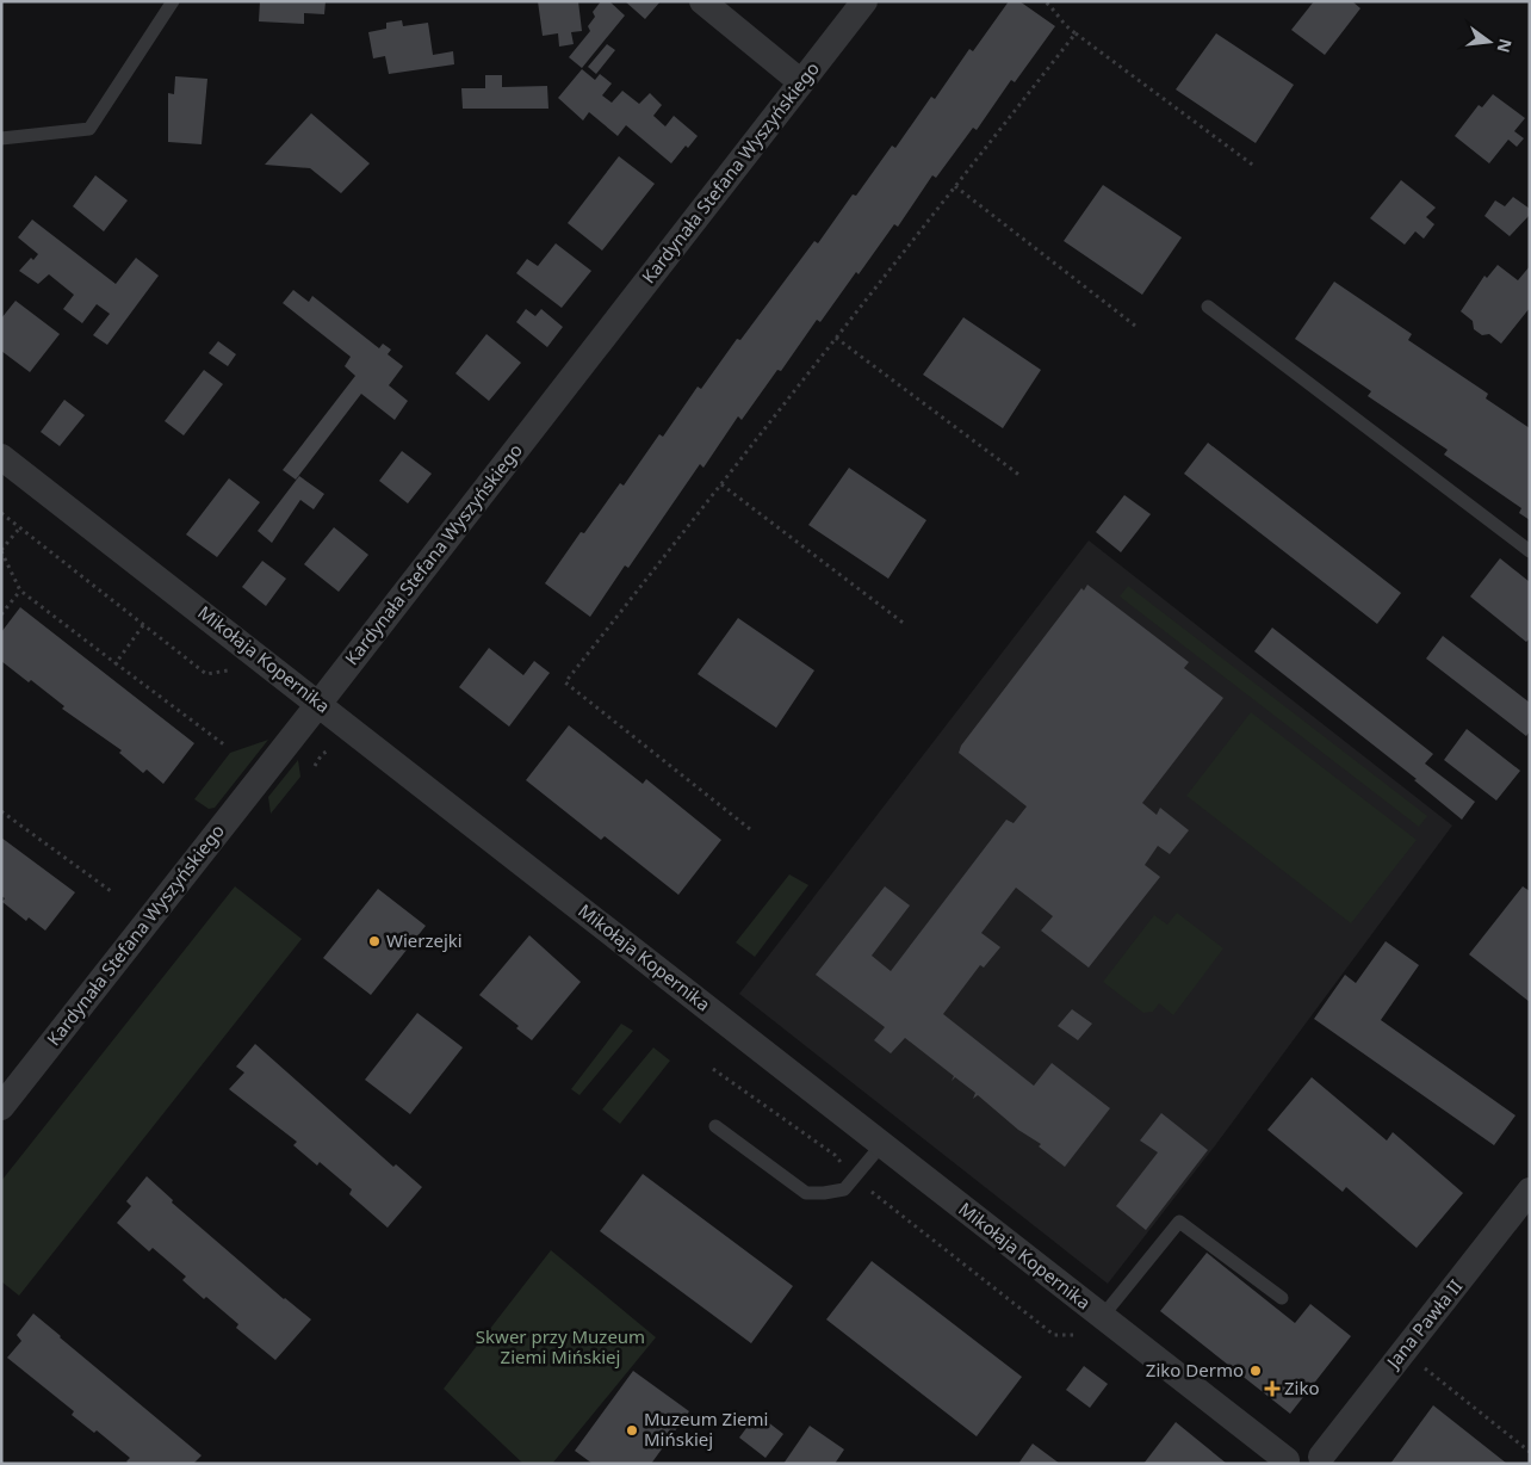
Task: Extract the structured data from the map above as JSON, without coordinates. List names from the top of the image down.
{
  "streets": {
    "street": ["Kardynała Stefana Wyszyńskiego", "Mikołaja Kopernika", "Jana Pawła II"]
  },
  "crossings": [
    ["Kardynała Stefana Wyszyńskiego", "Mikołaja Kopernika"]
  ],
  "parks": ["Skwer przy Muzeum Ziemi Mińskiej"],
  "places": {
    "other": ["Wierzejki", "Ziko Dermo", "Muzeum Ziemi Mińskiej"],
    "health": ["Ziko"]
  },
  "north": "right"
}
